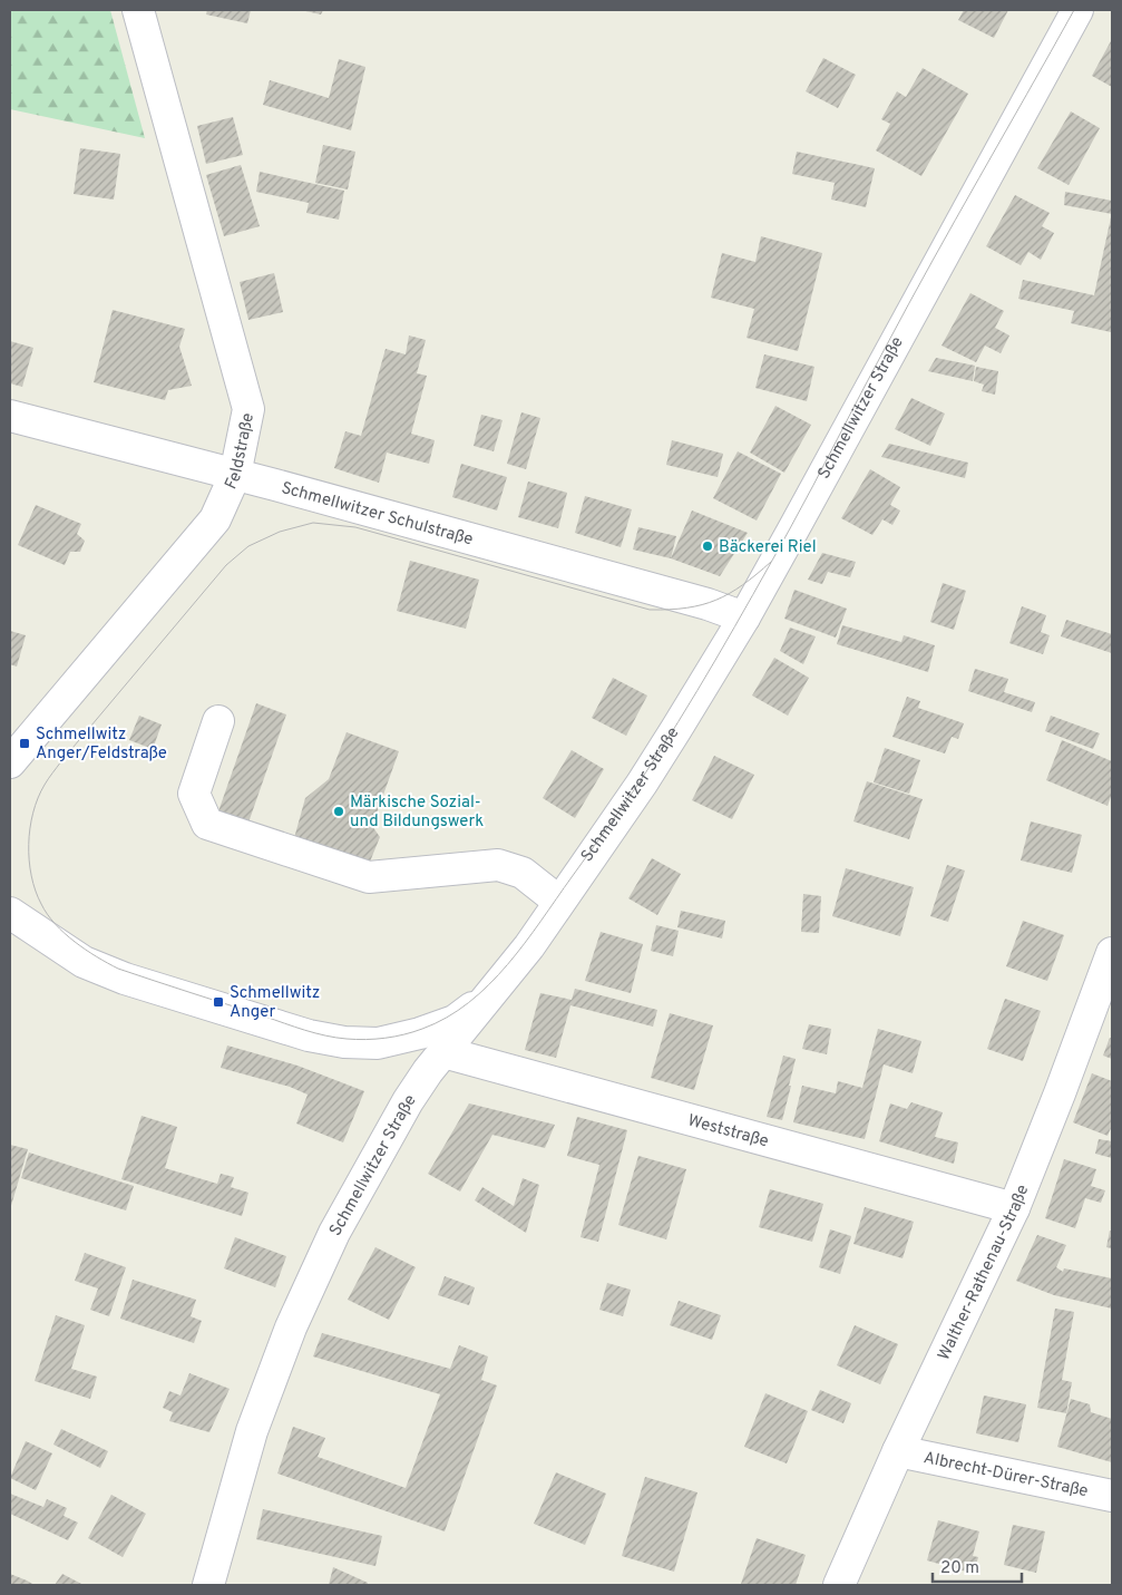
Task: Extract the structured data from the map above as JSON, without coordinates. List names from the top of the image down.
{
  "streets": {
    "street": [
      "Schmellwitzer Straße",
      "Feldstraße",
      "Schmellwitzer Schulstraße",
      "Weststraße",
      "Walther-Rathenau-Straße",
      "Albrecht-Dürer-Straße"
    ]
  },
  "crossings": [
    ["Schmellwitzer Straße", "Schmellwitzer Schulstraße"],
    ["Schmellwitzer Straße", "Weststraße"],
    ["Feldstraße", "Schmellwitzer Schulstraße"],
    ["Weststraße", "Walther-Rathenau-Straße"],
    ["Walther-Rathenau-Straße", "Albrecht-Dürer-Straße"]
  ],
  "places": {
    "other": ["Bäckerei Riel", "Märkische Sozial- und Bildungswerk"],
    "transit": ["Schmellwitz Anger/Feldstraße", "Schmellwitz Anger"]
  },
  "scale_bar": "20 m"
}
